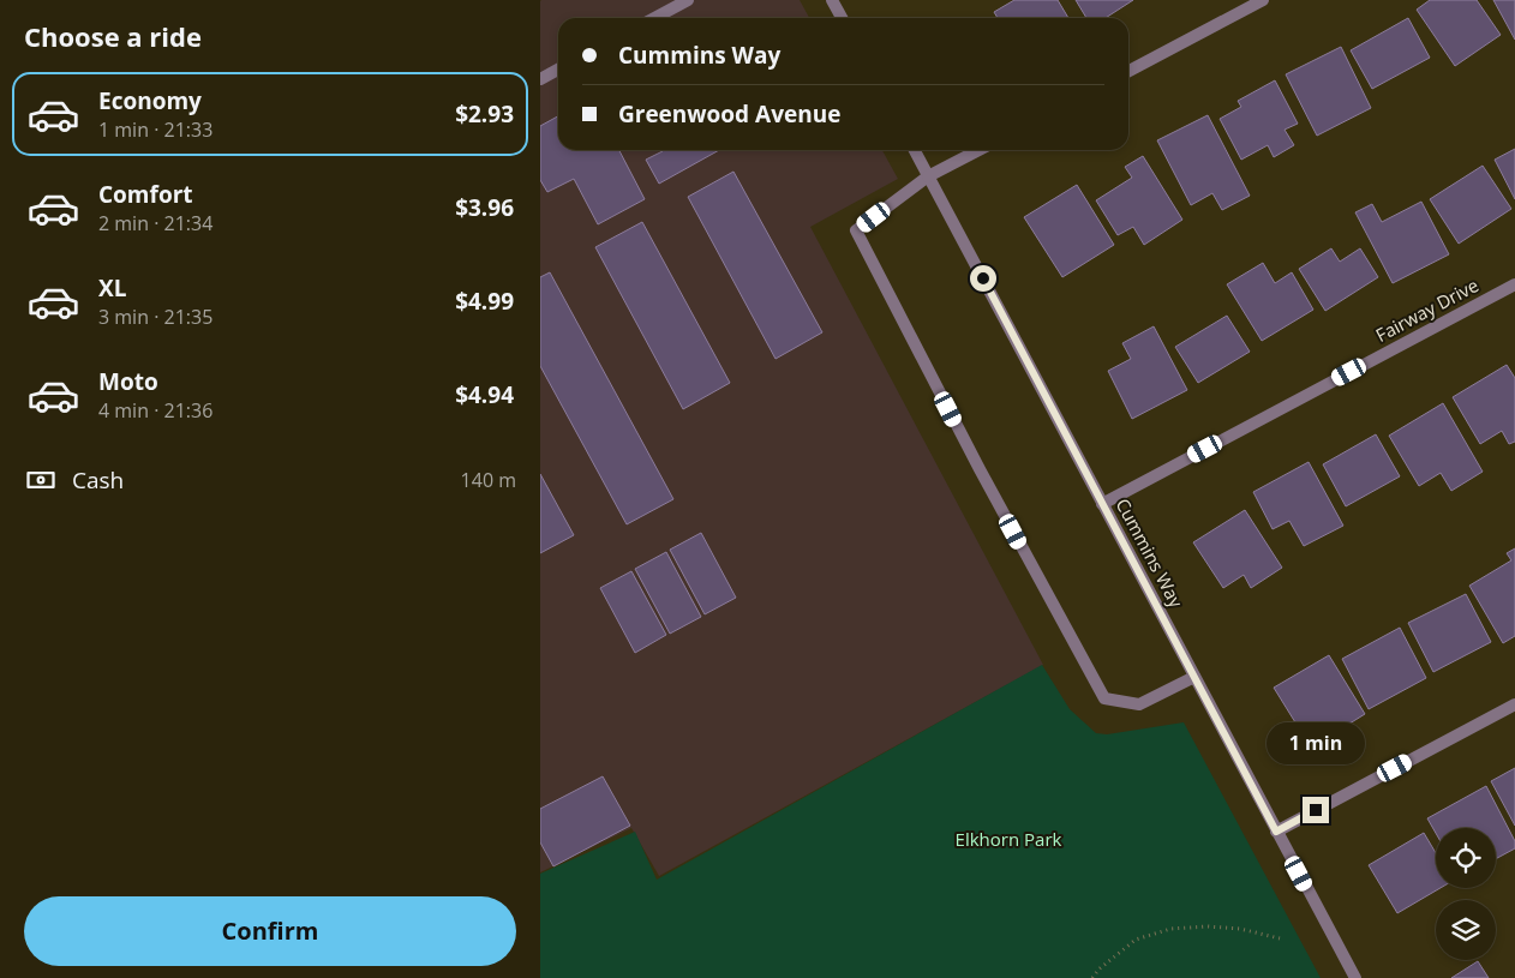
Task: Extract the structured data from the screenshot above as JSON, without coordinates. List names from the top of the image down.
{
  "streets": {
    "street": ["Fairway Drive", "Cummins Way"]
  },
  "crossings": [
    ["Fairway Drive", "Cummins Way"]
  ],
  "parks": ["Elkhorn Park"],
  "page": {
    "heading": "Choose a ride",
    "banner": ["Cummins Way", "Greenwood Avenue"],
    "list": [
      {
        "name": "Economy",
        "note": "1 min · 21:33",
        "value": "$2.93"
      },
      {
        "name": "Comfort",
        "note": "2 min · 21:34",
        "value": "$3.96"
      },
      {
        "name": "XL",
        "note": "3 min · 21:35",
        "value": "$4.99"
      },
      {
        "name": "Moto",
        "note": "4 min · 21:36",
        "value": "$4.94"
      }
    ],
    "pay": ["Cash", "140 m"],
    "bubble": "1 min",
    "buttons": "Confirm"
  }
}
